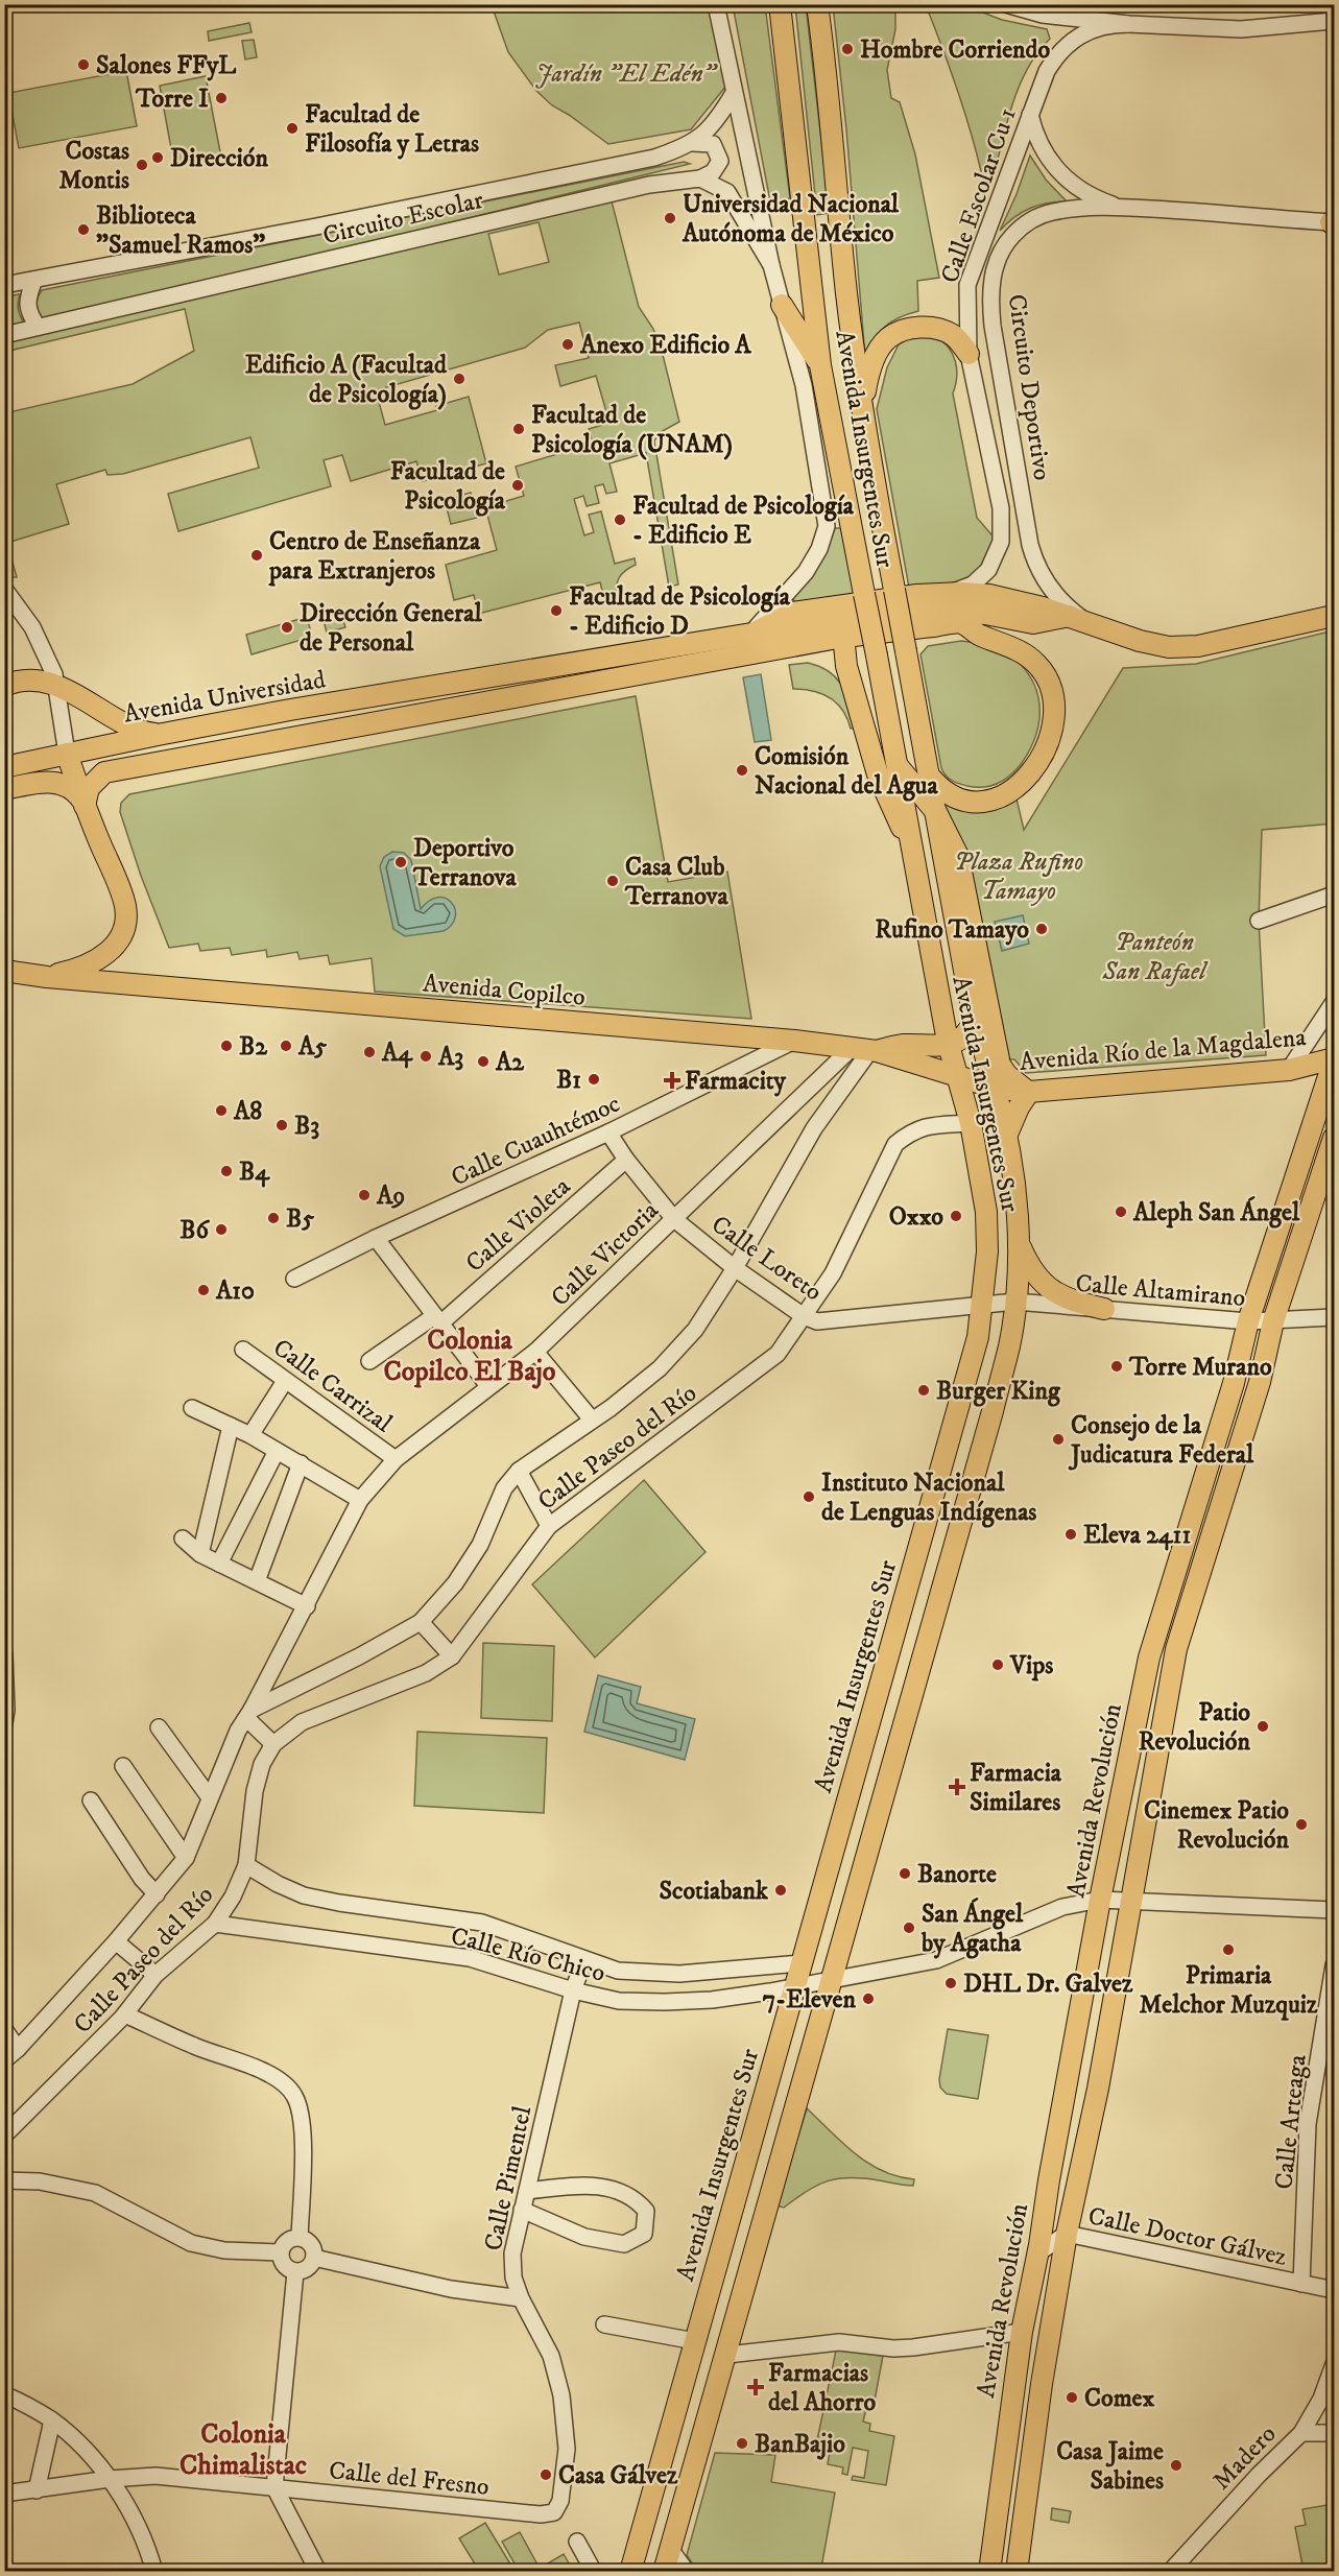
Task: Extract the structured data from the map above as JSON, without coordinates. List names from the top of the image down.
{
  "streets": {
    "main road": [
      "Avenida Insurgentes Sur",
      "Avenida Universidad",
      "Avenida Copilco",
      "Avenida Río de la Magdalena",
      "Avenida Revolución"
    ],
    "street": [
      "Calle Escolar Cu 1",
      "Circuito Escolar",
      "Circuito Deportivo",
      "Calle Cuauhtémoc",
      "Calle Violeta",
      "Calle Victoria",
      "Calle Loreto",
      "Calle Altamirano",
      "Calle Carrizal",
      "Calle Paseo del Río",
      "Calle Río Chico",
      "Calle Arteaga",
      "Calle Pimentel",
      "Calle Doctor Gálvez",
      "Madero",
      "Calle del Fresno"
    ]
  },
  "crossings": [
    ["Avenida Insurgentes Sur", "Avenida Copilco"],
    ["Avenida Insurgentes Sur", "Avenida Río de la Magdalena"],
    ["Avenida Insurgentes Sur", "Calle Loreto"],
    ["Avenida Insurgentes Sur", "Calle Altamirano"],
    ["Avenida Insurgentes Sur", "Calle Paseo del Río"],
    ["Avenida Insurgentes Sur", "Calle Río Chico"],
    ["Avenida Copilco", "Avenida Río de la Magdalena"],
    ["Avenida Copilco", "Calle Cuauhtémoc"],
    ["Avenida Copilco", "Calle Victoria"],
    ["Avenida Copilco", "Calle Paseo del Río"],
    ["Avenida Río de la Magdalena", "Avenida Revolución"],
    ["Calle Cuauhtémoc", "Calle Loreto"],
    ["Calle Violeta", "Calle Loreto"],
    ["Calle Victoria", "Calle Loreto"],
    ["Calle Victoria", "Calle Carrizal"],
    ["Calle Victoria", "Calle Paseo del Río"],
    ["Calle Loreto", "Calle Altamirano"],
    ["Calle Loreto", "Calle Paseo del Río"],
    ["Calle Altamirano", "Avenida Revolución"],
    ["Calle Paseo del Río", "Calle Río Chico"],
    ["Avenida Revolución", "Calle Río Chico"],
    ["Avenida Revolución", "Calle Doctor Gálvez"],
    ["Calle Río Chico", "Calle Pimentel"],
    ["Calle Arteaga", "Calle Doctor Gálvez"],
    ["Calle Pimentel", "Calle del Fresno"]
  ],
  "districts": ["Colonia Copilco El Bajo", "Colonia Chimalistac"],
  "parks": ["Jardín \"El Edén\"", "Plaza Rufino Tamayo", "Panteón San Rafael"],
  "places": {
    "other": [
      "Hombre Corriendo",
      "Salones FFyL",
      "Torre I",
      "Facultad de Filosofía y Letras",
      "Dirección",
      "Costas Montis",
      "Universidad Nacional Autónoma de México",
      "Biblioteca \"Samuel Ramos\"",
      "Anexo Edificio A",
      "Edificio A (Facultad de Psicología)",
      "Facultad de Psicología (UNAM)",
      "Facultad de Psicología",
      "Facultad de Psicología - Edificio E",
      "Centro de Enseñanza para Extranjeros",
      "Facultad de Psicología - Edificio D",
      "Dirección General de Personal",
      "Comisión Nacional del Agua",
      "Deportivo Terranova",
      "Casa Club Terranova",
      "Rufino Tamayo",
      "B2",
      "A5",
      "A4",
      "A3",
      "A2",
      "B1",
      "A8",
      "B3",
      "B4",
      "A9",
      "Aleph San Ángel",
      "Oxxo",
      "B5",
      "B6",
      "A10",
      "Torre Murano",
      "Burger King",
      "Consejo de la Judicatura Federal",
      "Instituto Nacional de Lenguas Indígenas",
      "Eleva 2411",
      "Vips",
      "Patio Revolución",
      "Cinemex Patio Revolución",
      "Banorte",
      "Scotiabank",
      "San Ángel by Agatha",
      "Primaria Melchor Muzquiz",
      "DHL Dr. Galvez",
      "7-Eleven",
      "Comex",
      "BanBajio",
      "Casa Jaime Sabines",
      "Casa Gálvez"
    ],
    "health": ["Farmacity", "Farmacia Similares", "Farmacias del Ahorro"]
  }
}
